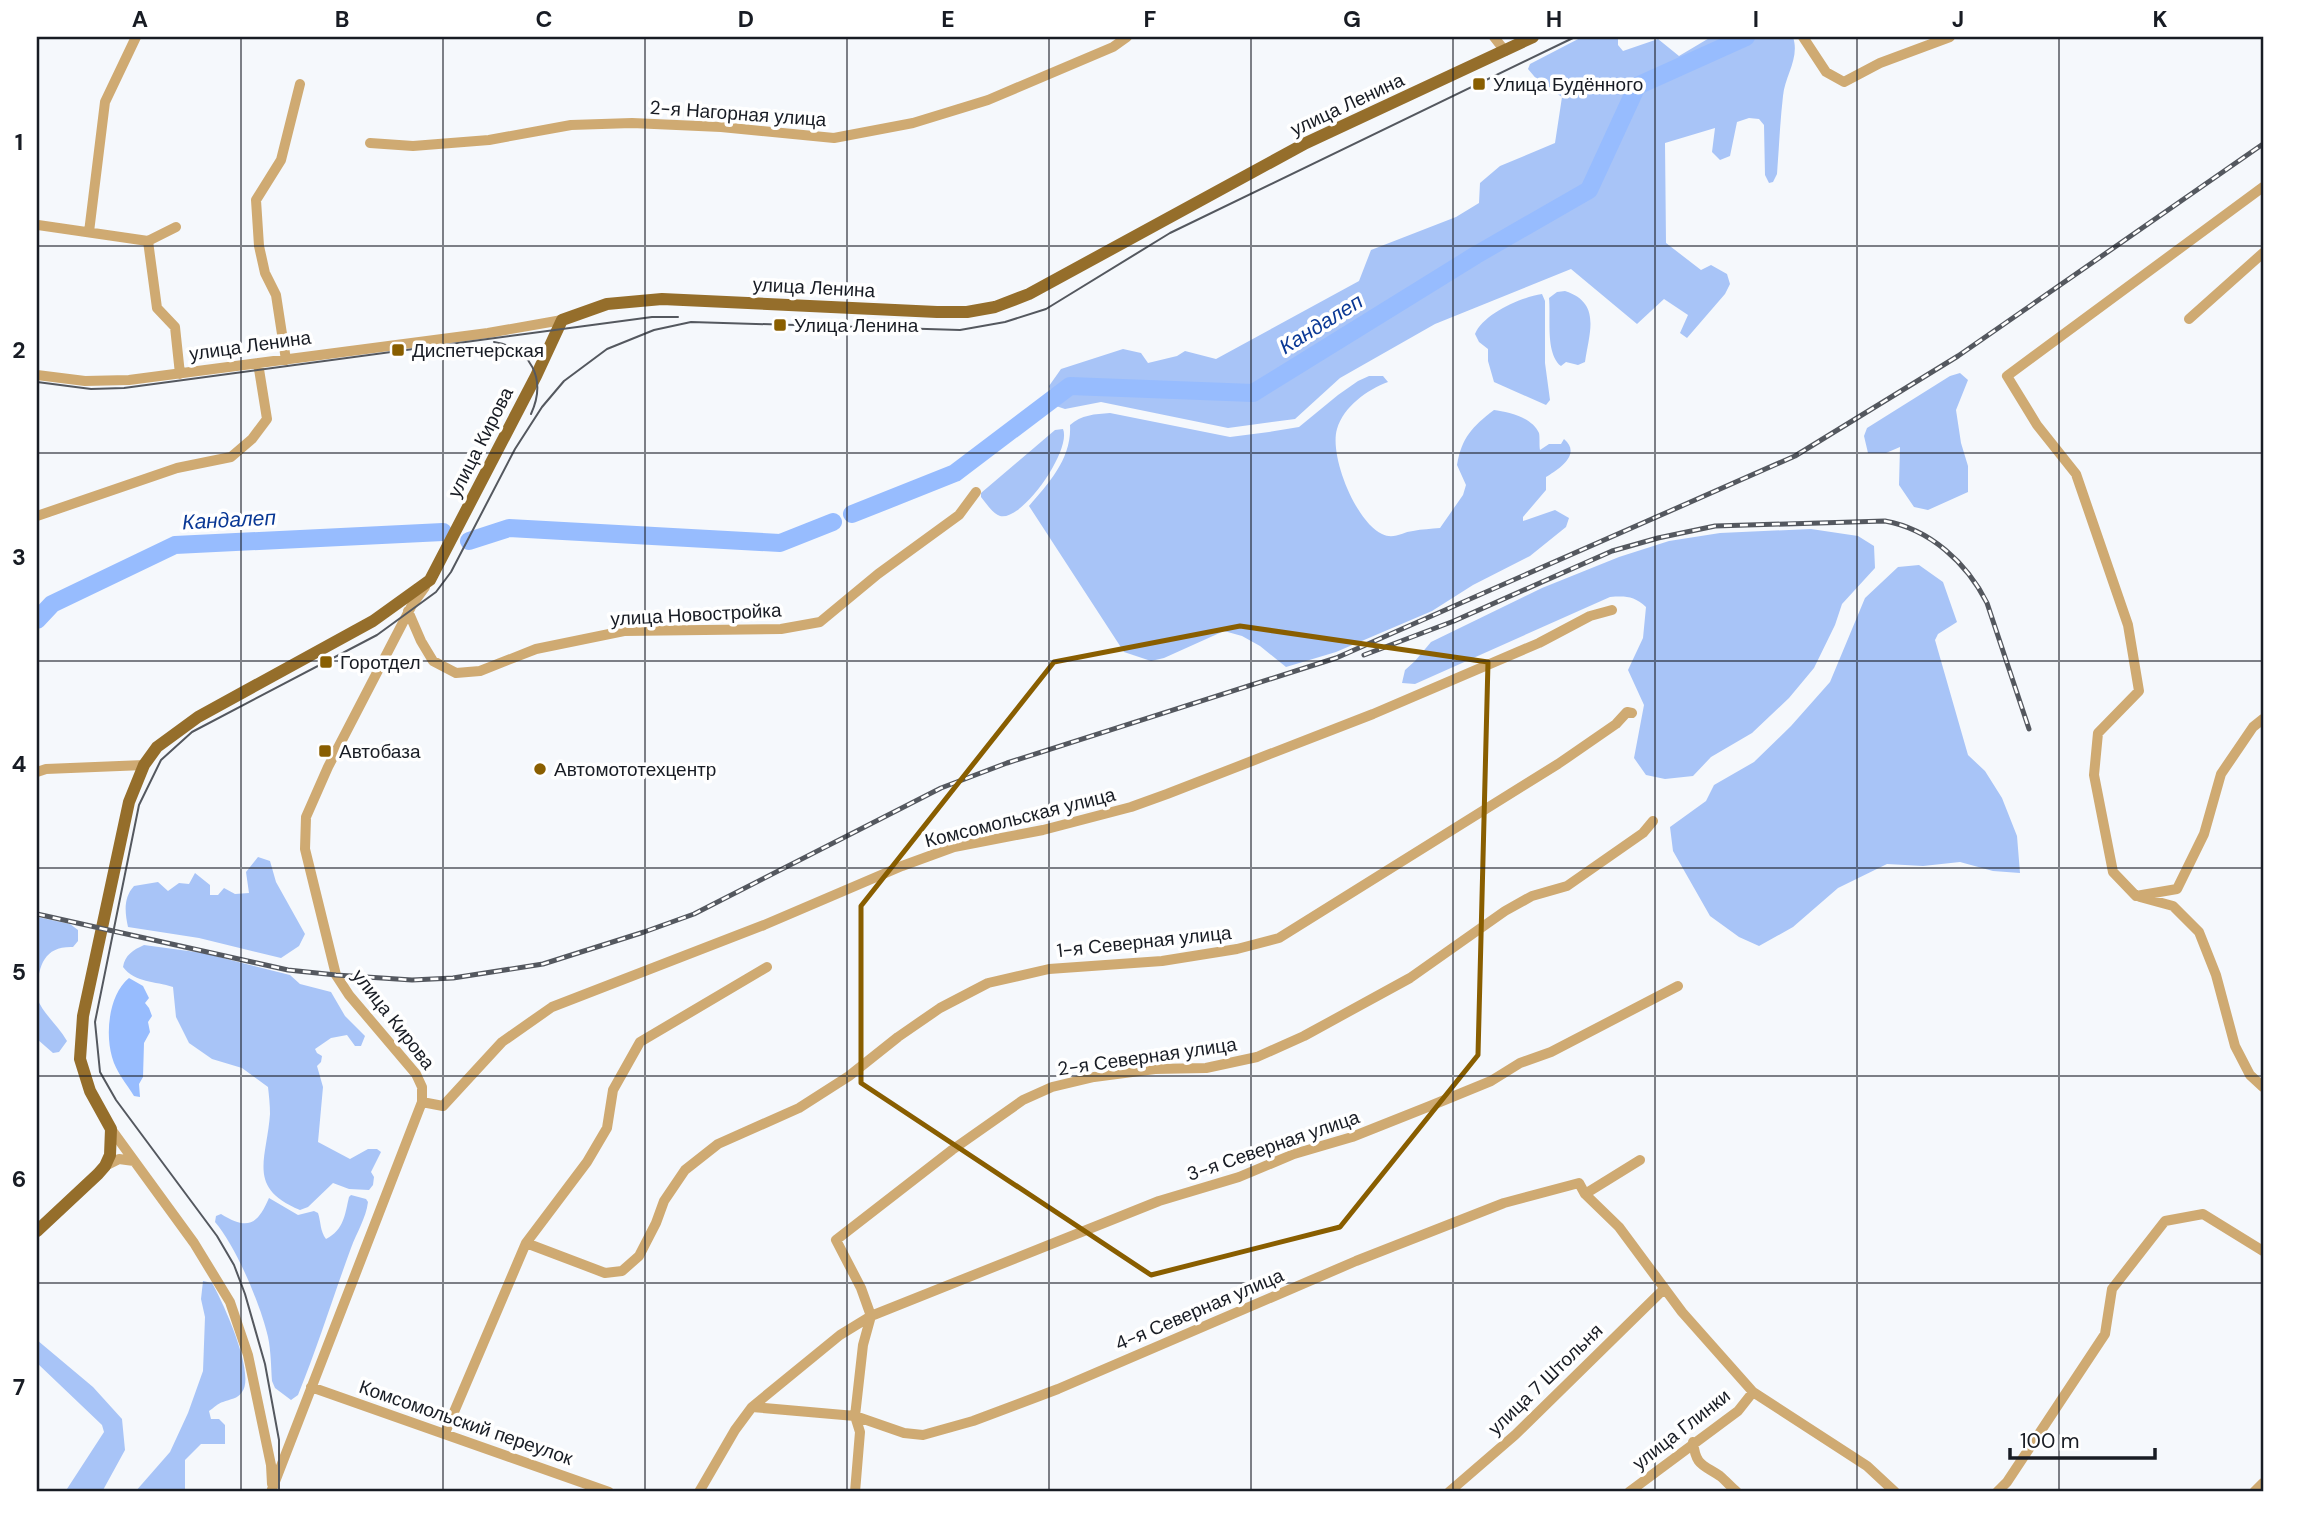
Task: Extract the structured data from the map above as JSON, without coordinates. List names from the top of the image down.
{
  "streets": {
    "main road": ["улица Ленина", "улица Кирова"],
    "street": [
      "2-я Нагорная улица",
      "улица Новостройка",
      "Комсомольская улица",
      "1-я Северная улица",
      "2-я Северная улица",
      "3-я Северная улица",
      "4-я Северная улица",
      "улица 7 Штольня",
      "Комсомольский переулок",
      "улица Глинки"
    ]
  },
  "crossings": [
    ["улица Ленина", "улица Кирова"],
    ["улица Кирова", "улица Новостройка"],
    ["улица Кирова", "Комсомольская улица"],
    ["улица Кирова", "Комсомольский переулок"],
    ["2-я Северная улица", "3-я Северная улица"]
  ],
  "water": ["Кандалеп"],
  "places": {
    "transit": [
      "Улица Будённого",
      "Улица Ленина",
      "Диспетчерская",
      "Горотдел",
      "Автобаза"
    ],
    "other": ["Автомототехцентр"]
  },
  "scale_bar": "100 m",
  "grid": {
    "columns": [
      "A",
      "B",
      "C",
      "D",
      "E",
      "F",
      "G",
      "H",
      "I",
      "J",
      "K"
    ],
    "rows": [
      "1",
      "2",
      "3",
      "4",
      "5",
      "6",
      "7"
    ]
  }
}
